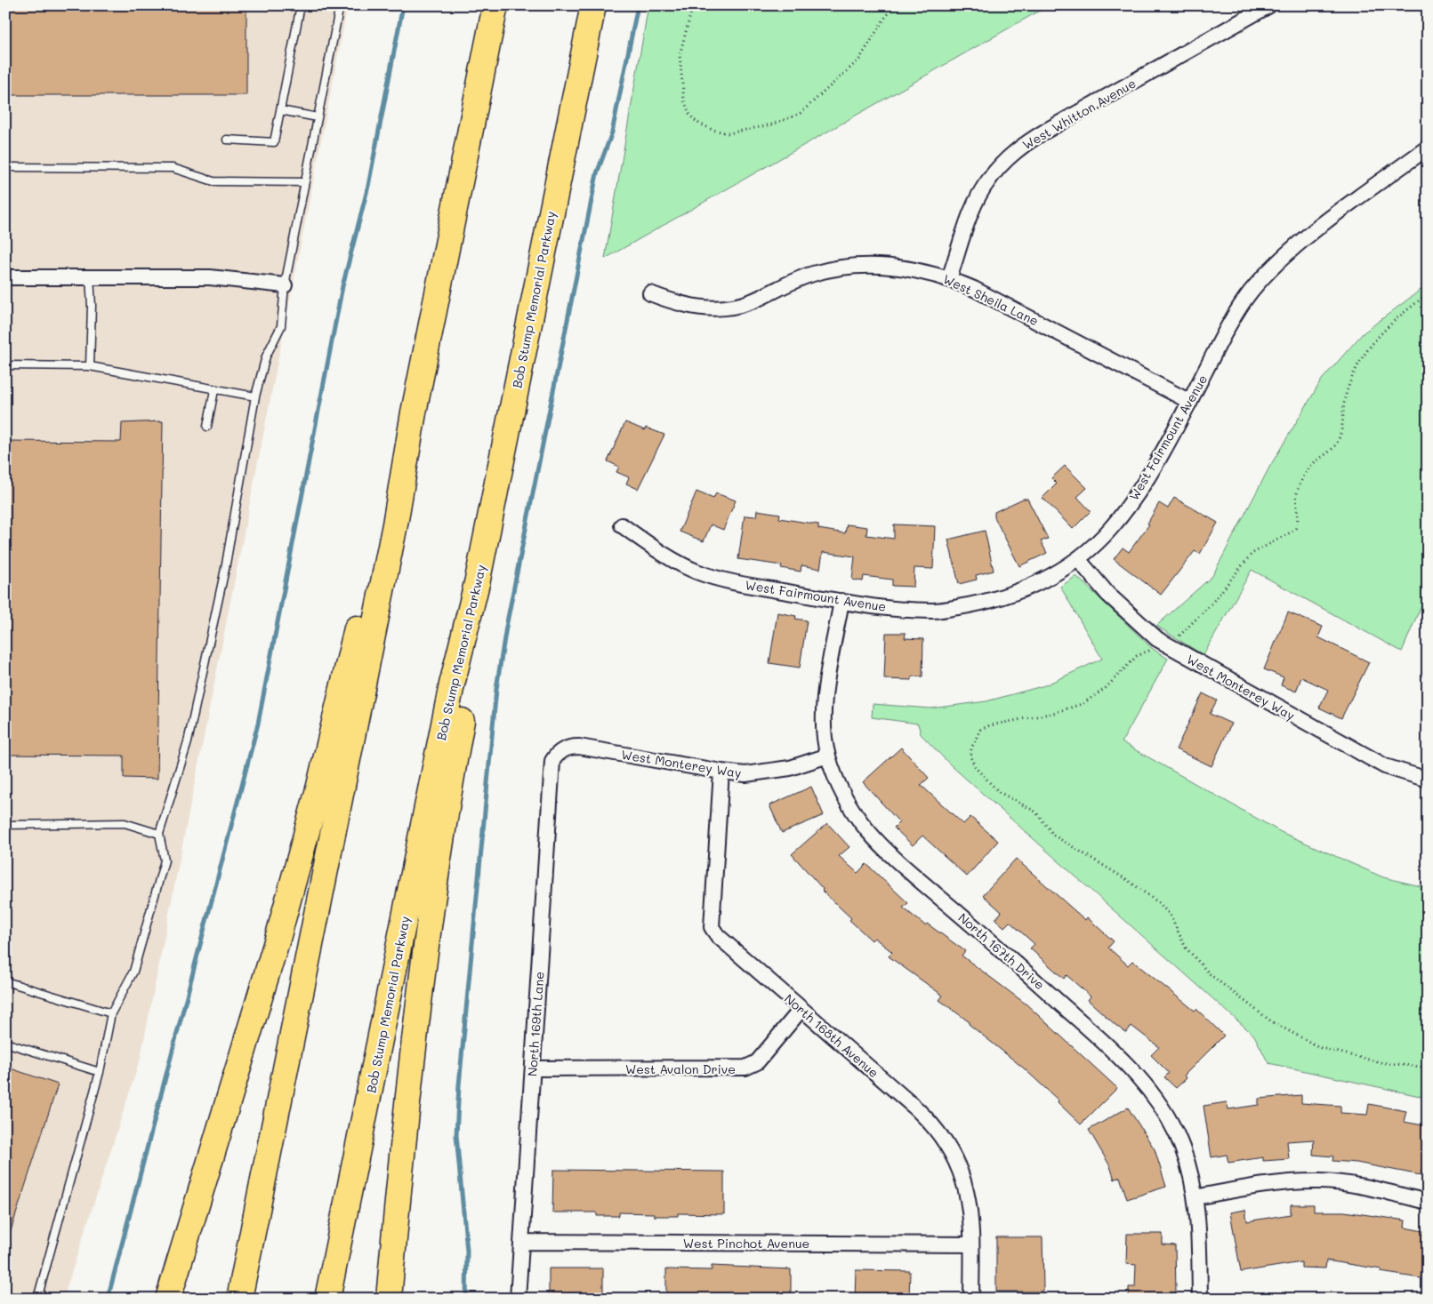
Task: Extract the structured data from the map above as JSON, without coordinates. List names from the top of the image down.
{
  "streets": {
    "highway": ["Bob Stump Memorial Parkway"],
    "street": [
      "West Whitton Avenue",
      "West Sheila Lane",
      "West Fairmount Avenue",
      "West Monterey Way",
      "North 167th Drive",
      "North 169th Lane",
      "North 168th Avenue",
      "West Avalon Drive",
      "West Pinchot Avenue"
    ]
  },
  "crossings": [
    ["West Whitton Avenue", "West Sheila Lane"],
    ["West Sheila Lane", "West Fairmount Avenue"],
    ["West Fairmount Avenue", "West Monterey Way"],
    ["West Fairmount Avenue", "North 167th Drive"],
    ["West Monterey Way", "North 167th Drive"],
    ["West Monterey Way", "North 169th Lane"],
    ["West Monterey Way", "North 168th Avenue"],
    ["North 169th Lane", "West Avalon Drive"],
    ["North 169th Lane", "West Pinchot Avenue"],
    ["North 168th Avenue", "West Avalon Drive"],
    ["North 168th Avenue", "West Pinchot Avenue"]
  ]
}
